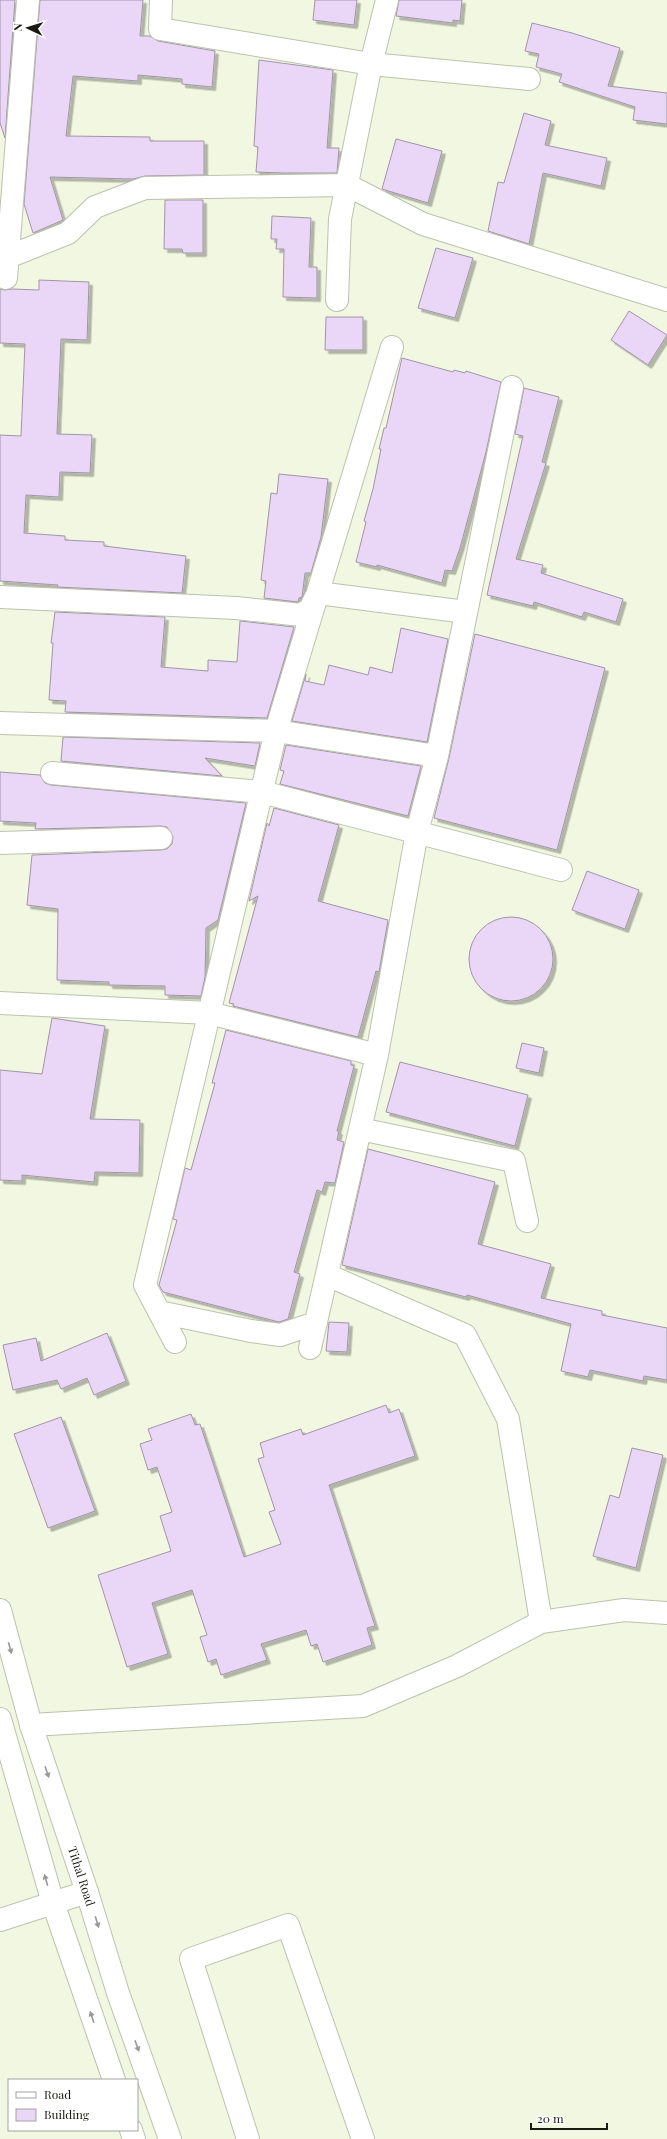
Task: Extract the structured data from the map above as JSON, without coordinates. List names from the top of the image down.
{
  "streets": {
    "street": ["Tithal Road"]
  },
  "legend": ["Road", "Building"],
  "scale_bar": "20 m",
  "north": "left"
}
